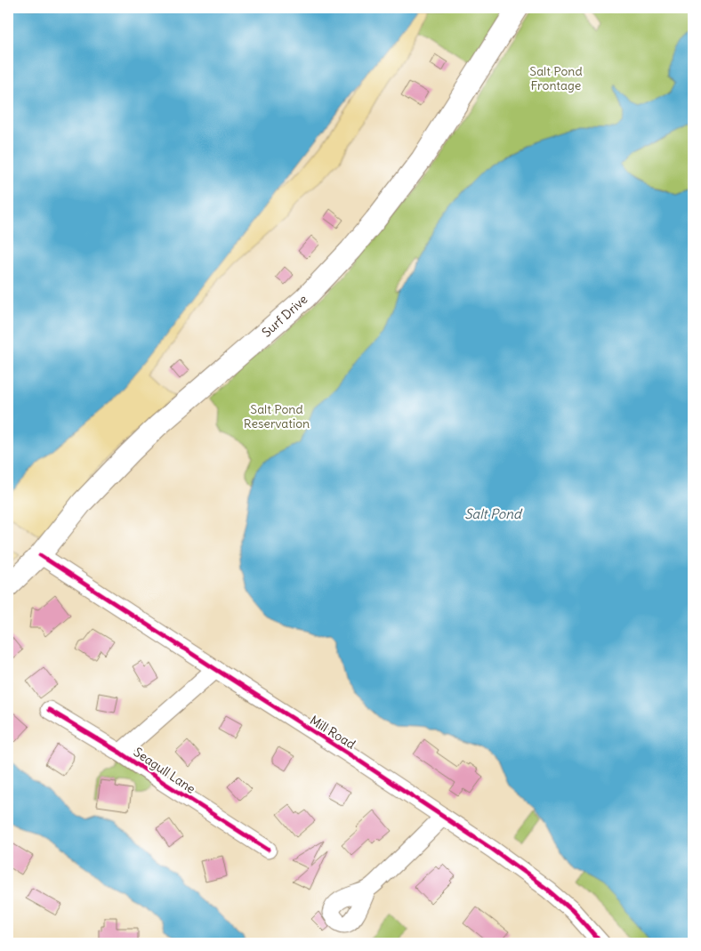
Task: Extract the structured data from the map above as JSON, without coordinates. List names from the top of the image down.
{
  "streets": {
    "main road": ["Surf Drive"],
    "street": ["Mill Road", "Seagull Lane"]
  },
  "crossings": [
    ["Surf Drive", "Mill Road"],
    ["Mill Road", "Seagull Lane"]
  ],
  "water": ["Salt Pond"],
  "parks": ["Salt Pond Frontage", "Salt Pond Reservation"]
}
